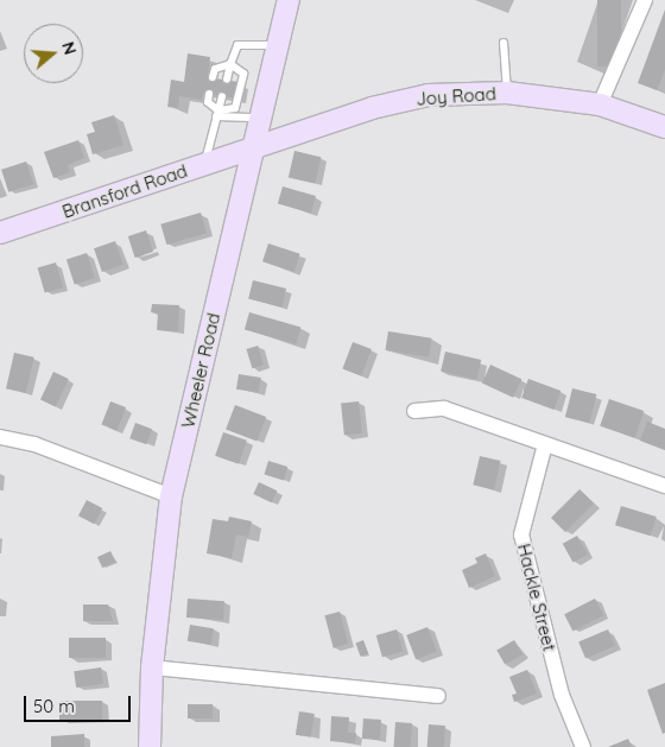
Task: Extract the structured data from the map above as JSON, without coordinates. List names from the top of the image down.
{
  "streets": {
    "street": [
      "Joy Road",
      "Bransford Road",
      "Wheeler Road",
      "Hackle Street"
    ]
  },
  "crossings": [
    ["Joy Road", "Bransford Road"],
    ["Joy Road", "Wheeler Road"],
    ["Bransford Road", "Wheeler Road"]
  ],
  "scale_bar": "50 m",
  "north": "right"
}
